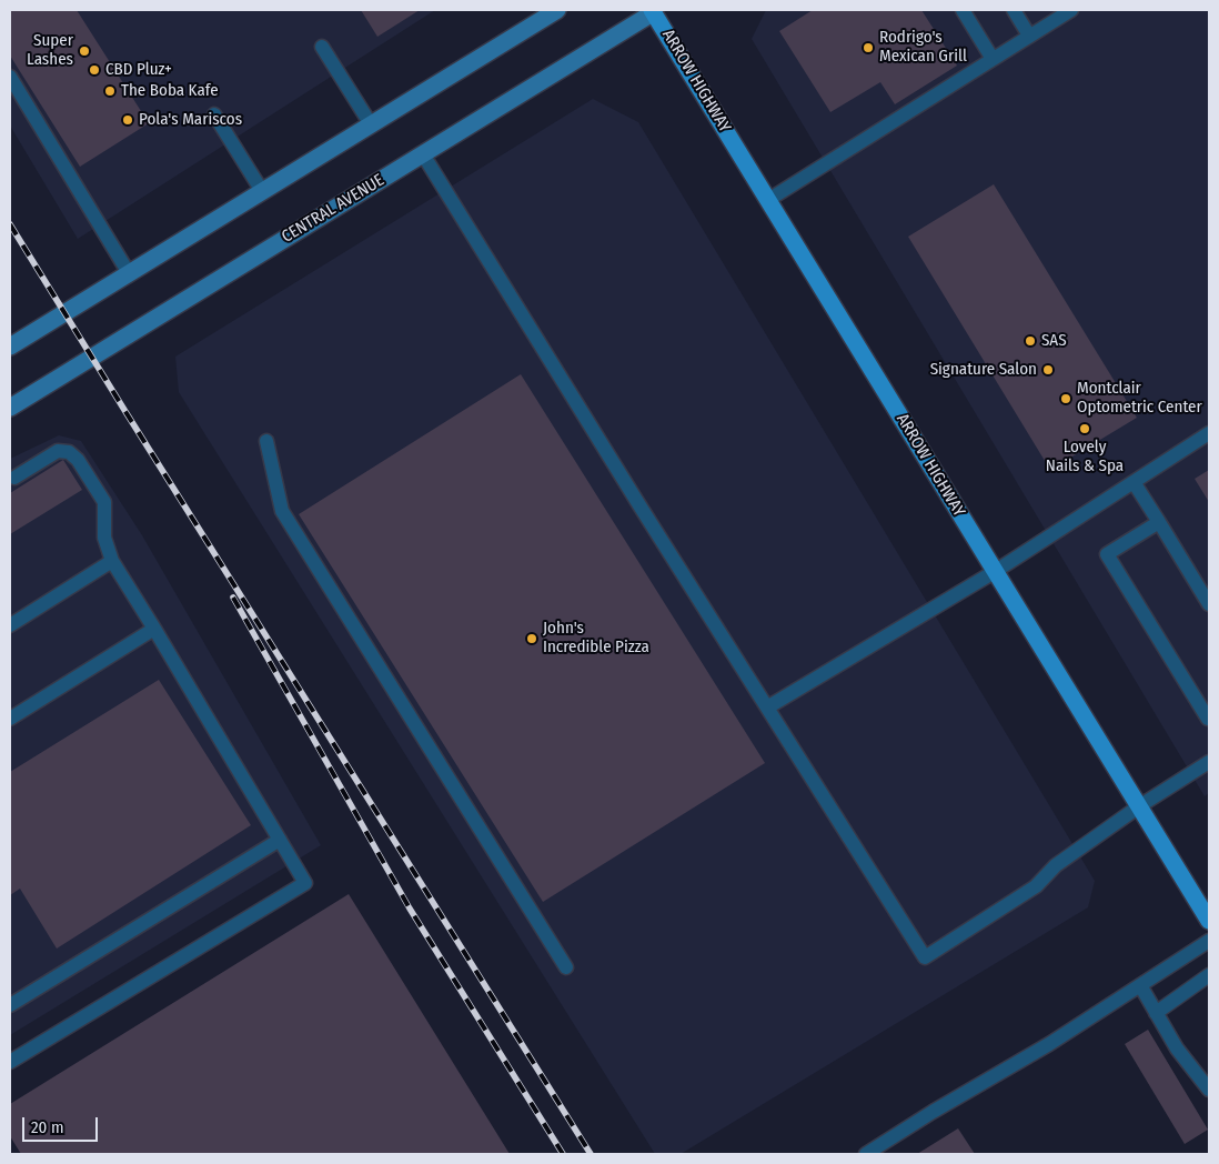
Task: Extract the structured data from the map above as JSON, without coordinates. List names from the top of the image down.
{
  "streets": {
    "main road": ["ARROW HIGHWAY", "CENTRAL AVENUE"]
  },
  "crossings": [
    ["ARROW HIGHWAY", "CENTRAL AVENUE"]
  ],
  "places": [
    "Rodrigo's Mexican Grill",
    "Super Lashes",
    "CBD Pluz+",
    "The Boba Kafe",
    "Pola's Mariscos",
    "SAS",
    "Signature Salon",
    "Montclair Optometric Center",
    "Lovely Nails & Spa",
    "John's Incredible Pizza"
  ],
  "scale_bar": "20 m"
}
